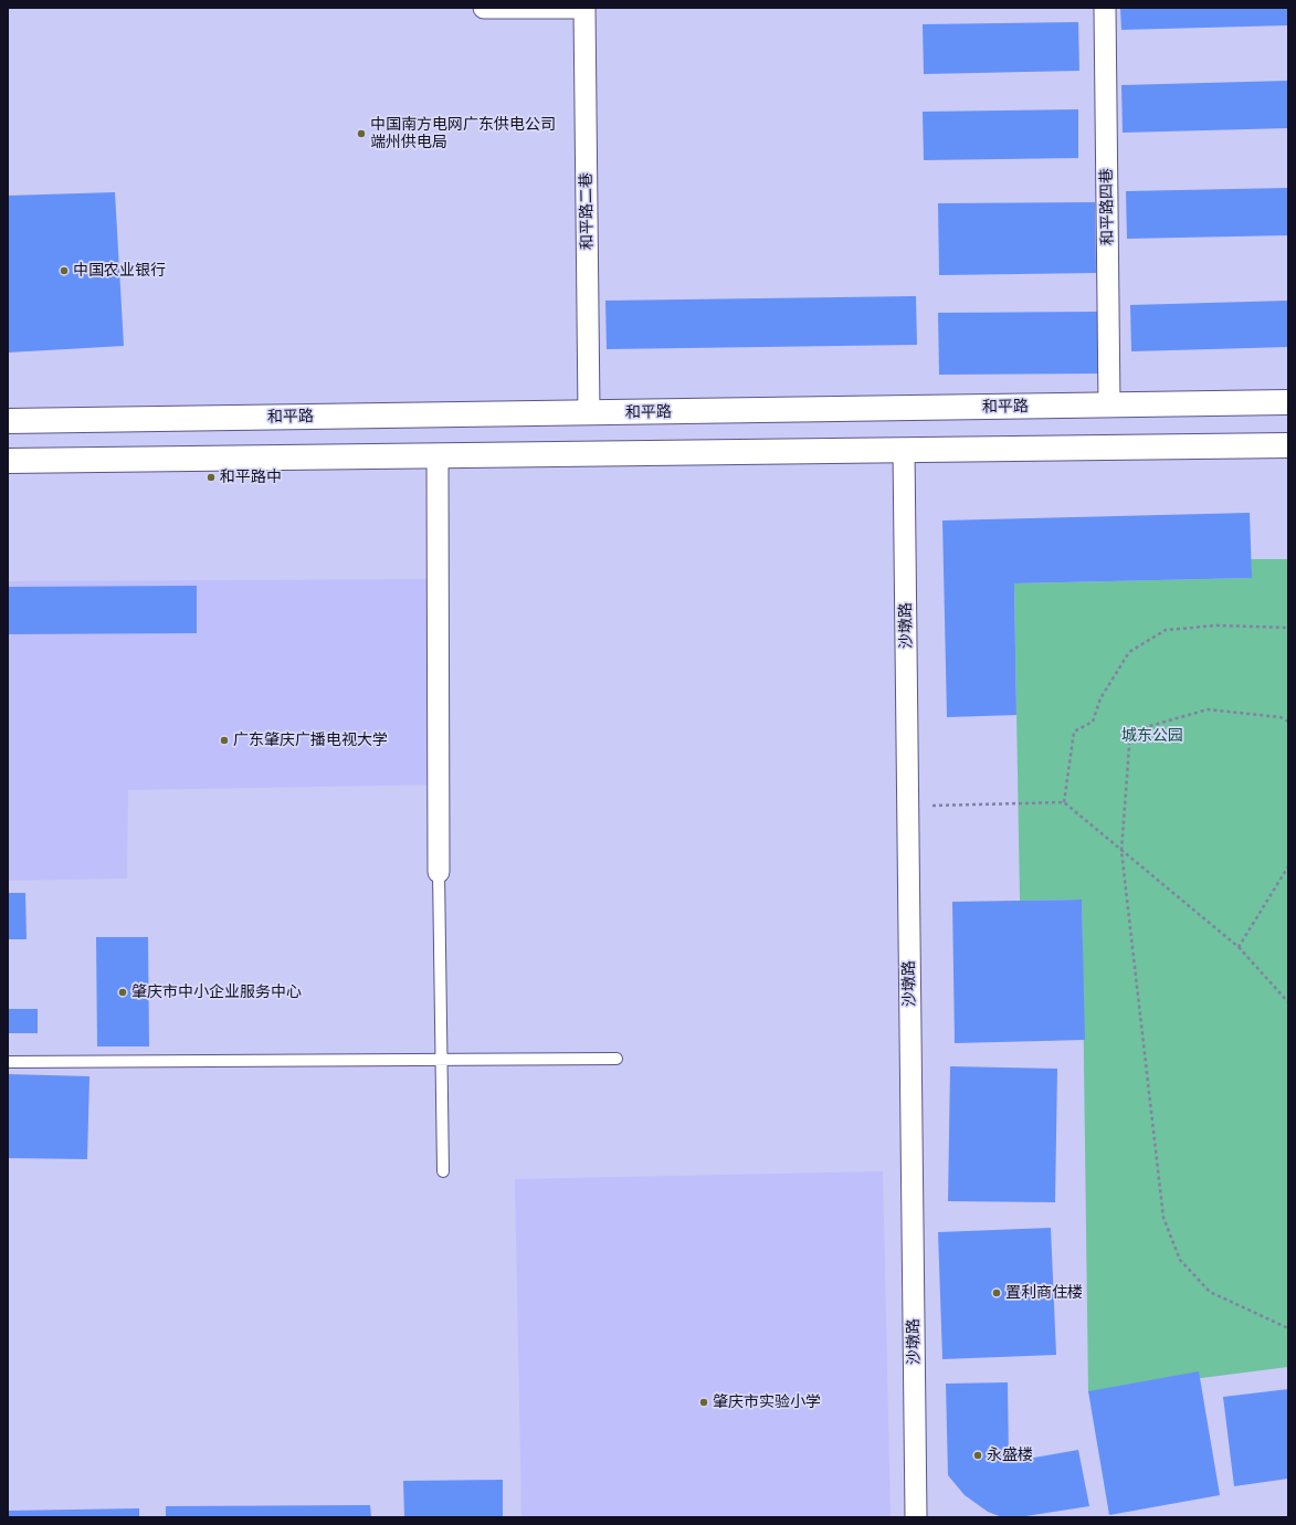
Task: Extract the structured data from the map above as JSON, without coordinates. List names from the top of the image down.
{
  "streets": {
    "main road": ["和平路"],
    "street": ["和平路四巷", "和平路二巷", "沙墩路"]
  },
  "crossings": [
    ["和平路四巷", "和平路"],
    ["和平路二巷", "和平路"]
  ],
  "parks": ["城东公园"],
  "places": [
    "中国南方电网广东供电公司 端州供电局",
    "中国农业银行",
    "和平路中",
    "广东肇庆广播电视大学",
    "肇庆市中小企业服务中心",
    "置利商住楼",
    "肇庆市实验小学",
    "永盛楼"
  ]
}
